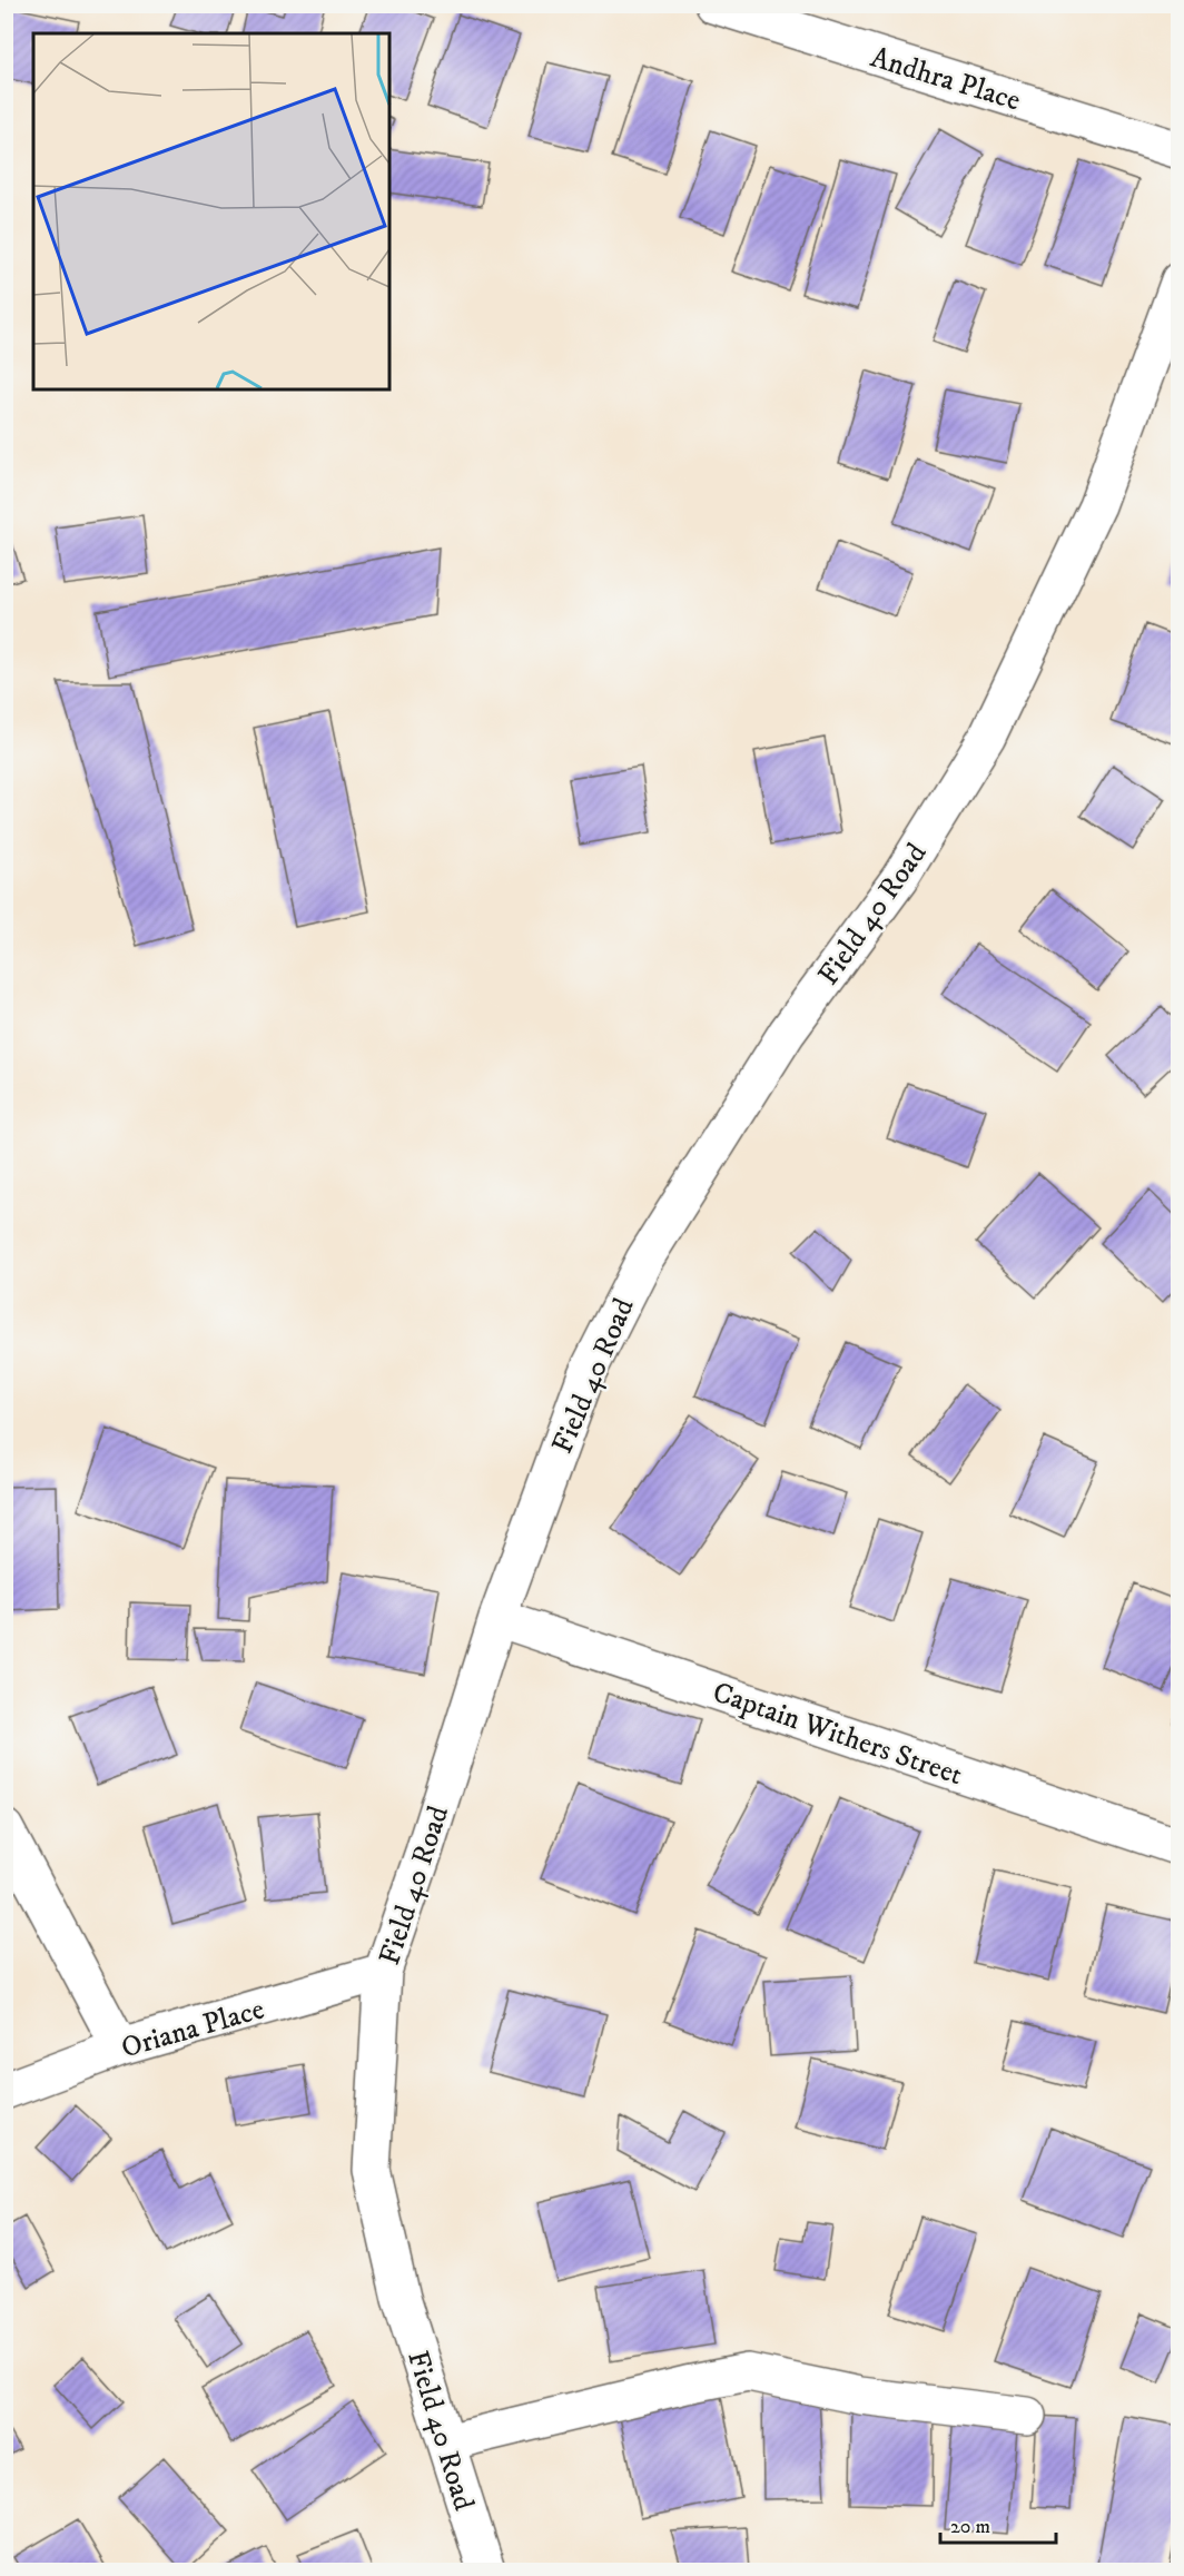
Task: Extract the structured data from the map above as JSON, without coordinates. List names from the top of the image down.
{
  "streets": {
    "street": [
      "Andhra Place",
      "Field 40 Road",
      "Captain Withers Street",
      "Oriana Place"
    ]
  },
  "crossings": [
    ["Field 40 Road", "Captain Withers Street"],
    ["Field 40 Road", "Oriana Place"]
  ],
  "scale_bar": "20 m"
}
